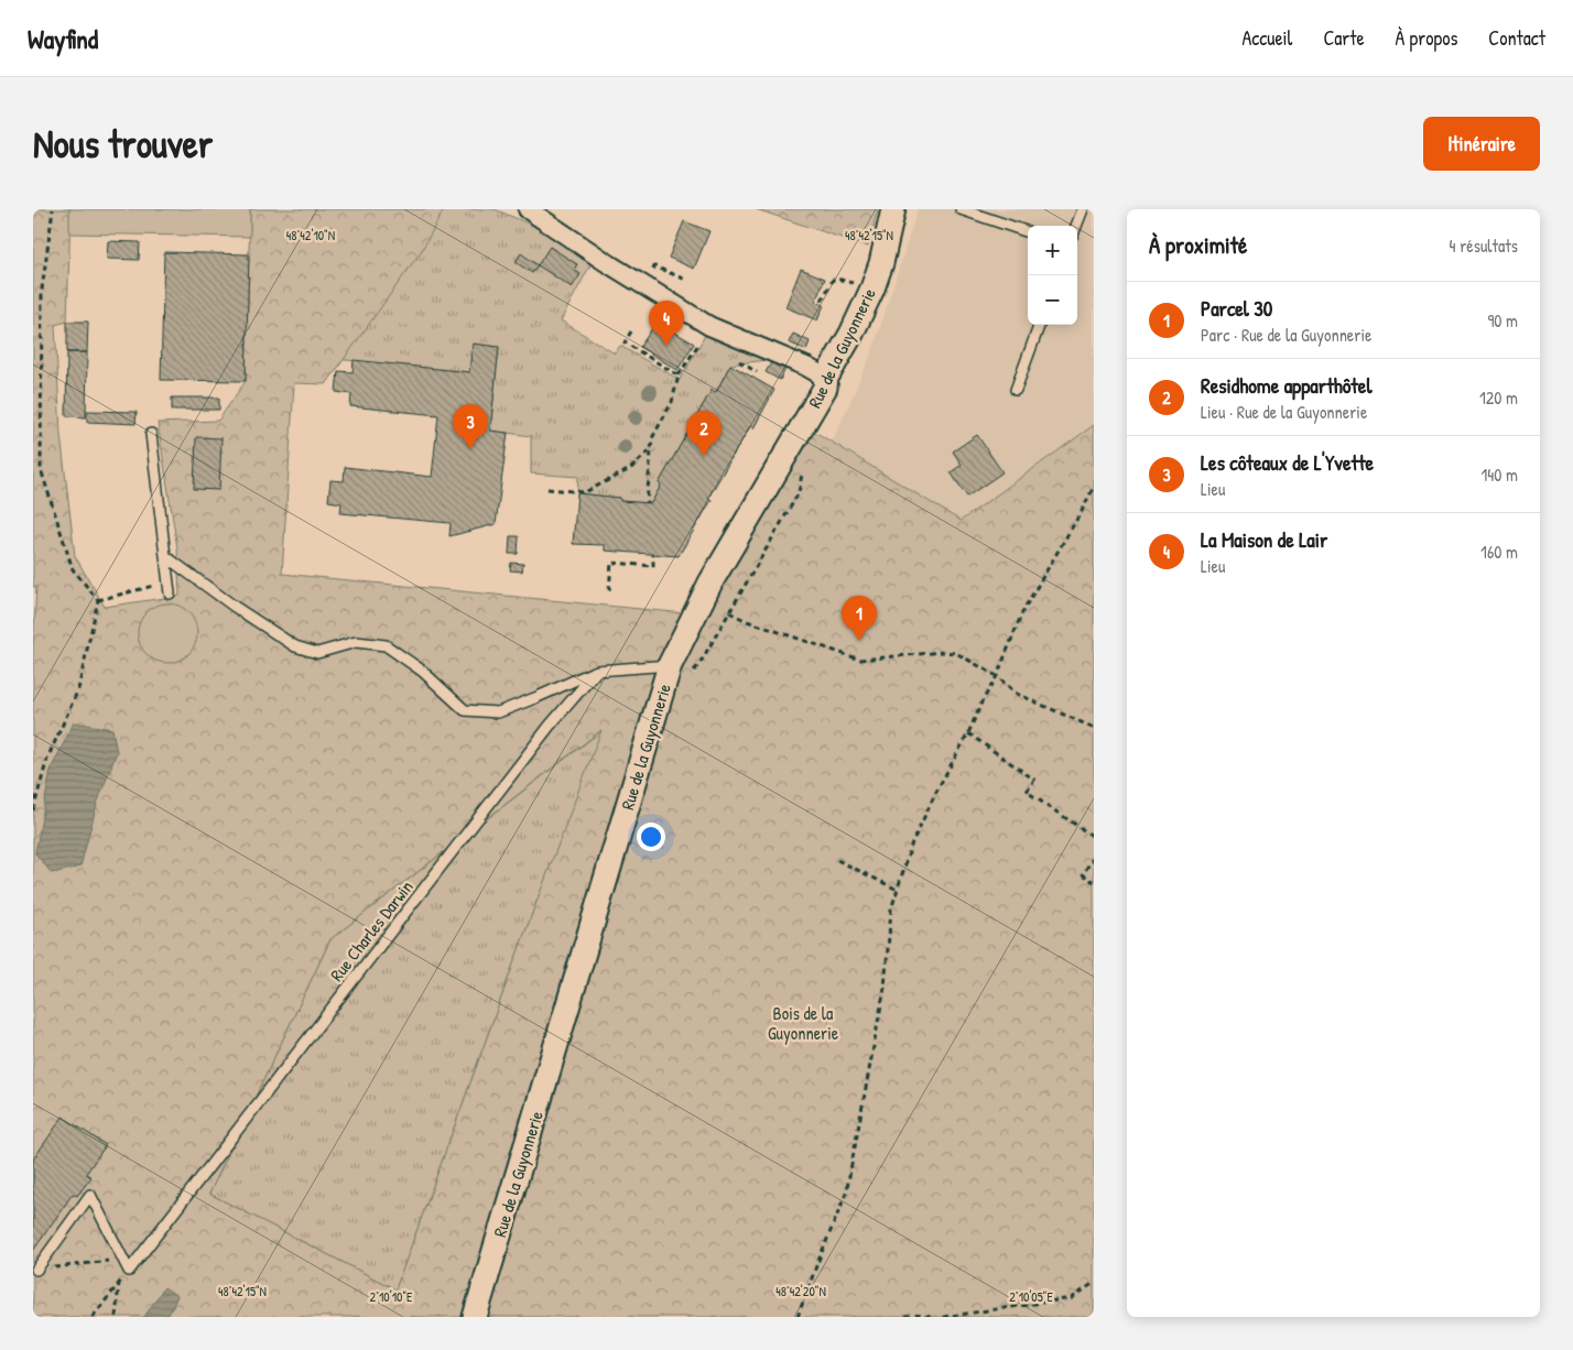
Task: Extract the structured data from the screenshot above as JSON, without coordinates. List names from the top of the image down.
{
  "streets": {
    "street": ["Rue de la Guyonnerie"],
    "lane": ["Rue Charles Darwin"]
  },
  "parks": ["Bois de la Guyonnerie"],
  "page": {
    "header": "Wayfind",
    "nav": [
      "Accueil",
      "Carte",
      "À propos",
      "Contact"
    ],
    "buttons": "Itinéraire",
    "title": "Nous trouver",
    "heading": ["À proximité", "4 résultats"],
    "map_buttons": ["+", "−"],
    "list": [
      {
        "mark": "1",
        "name": "Parcel 30",
        "note": "Parc · Rue de la Guyonnerie",
        "value": "90 m"
      },
      {
        "mark": "2",
        "name": "Residhome apparthôtel",
        "note": "Lieu · Rue de la Guyonnerie",
        "value": "120 m"
      },
      {
        "mark": "3",
        "name": "Les côteaux de L'Yvette",
        "note": "Lieu",
        "value": "140 m"
      },
      {
        "mark": "4",
        "name": "La Maison de Lair",
        "note": "Lieu",
        "value": "160 m"
      }
    ],
    "pins": [
      "4",
      "3",
      "2",
      "1"
    ]
  },
  "coordinates": [
    "48°42'10\"N",
    "48°42'15\"N",
    "48°42'20\"N",
    "2°10'10\"E",
    "2°10'05\"E"
  ]
}
